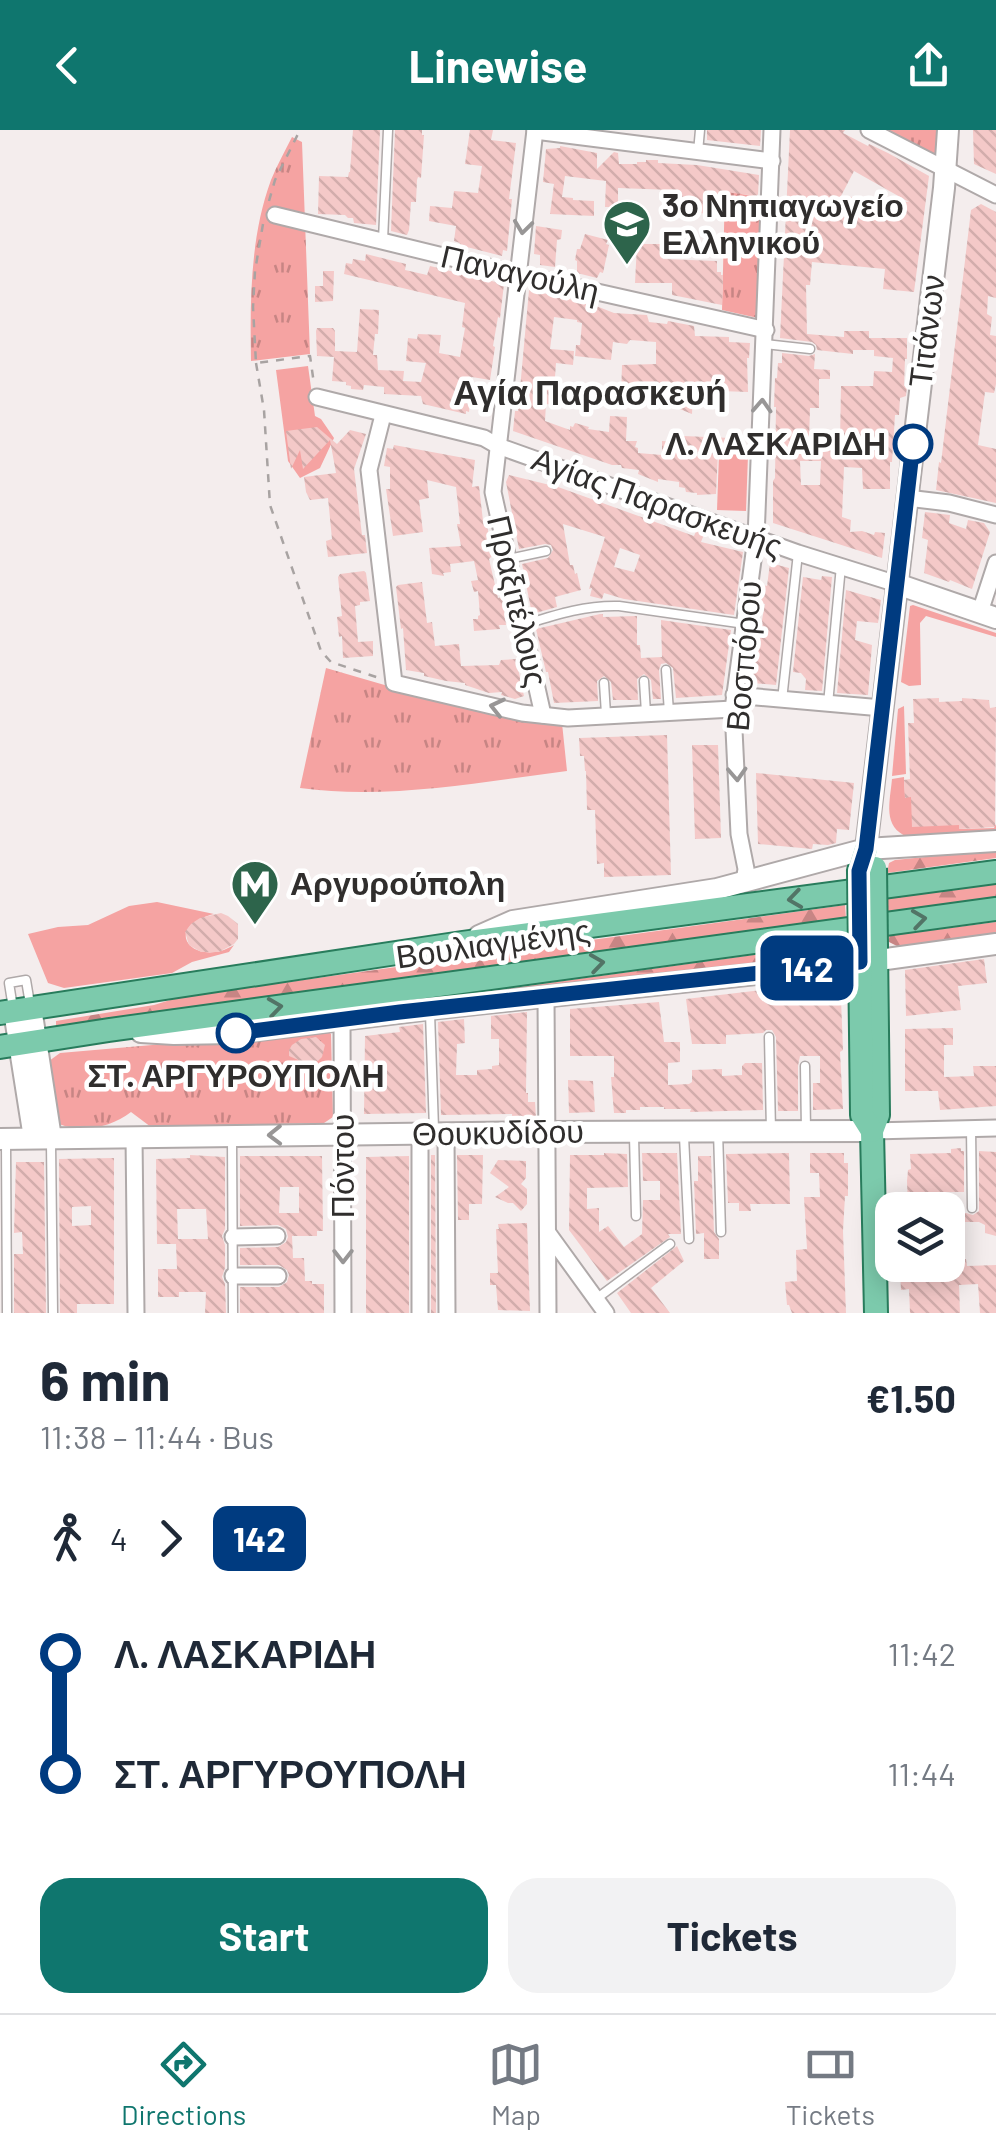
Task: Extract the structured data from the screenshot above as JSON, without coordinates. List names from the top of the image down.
{
  "streets": {
    "main road": [
      "Τιτάνων",
      "Αγίας Παρασκευής",
      "Βουλιαγμένης",
      "Θουκυδίδου"
    ],
    "street": [
      "Παναγούλη",
      "Πραξιτέλους",
      "Βοσπόρου",
      "Πόντου"
    ]
  },
  "crossings": [
    ["Παναγούλη", "Πραξιτέλους"],
    ["Παναγούλη", "Βοσπόρου"],
    ["Τιτάνων", "Αγίας Παρασκευής"],
    ["Τιτάνων", "Βουλιαγμένης"],
    ["Αγίας Παρασκευής", "Πραξιτέλους"],
    ["Αγίας Παρασκευής", "Βοσπόρου"],
    ["Βοσπόρου", "Βουλιαγμένης"],
    ["Θουκυδίδου", "Πόντου"]
  ],
  "districts": ["Αγία Παρασκευή"],
  "places": {
    "school or university": ["3ο Νηπιαγωγείο Ελληνικού"],
    "other": ["Λ. ΛΑΣΚΑΡΙΔΗ", "ΣΤ. ΑΡΓΥΡΟΥΠΟΛΗ"],
    "metro station": ["Αργυρούπολη"]
  },
  "lines": ["bus line 142"],
  "page": {
    "header": "Linewise",
    "on_map": "142",
    "heading": ["6 min", "11:38 – 11:44 · Bus", "€1.50"],
    "legs": ["4", "142"],
    "list": [
      {
        "name": "Λ. ΛΑΣΚΑΡΙΔΗ",
        "value": "11:42"
      },
      {
        "name": "ΣΤ. ΑΡΓΥΡΟΥΠΟΛΗ",
        "value": "11:44"
      }
    ],
    "buttons": ["Start", "Tickets"],
    "tabs": ["Directions", "Map", "Tickets"]
  }
}
